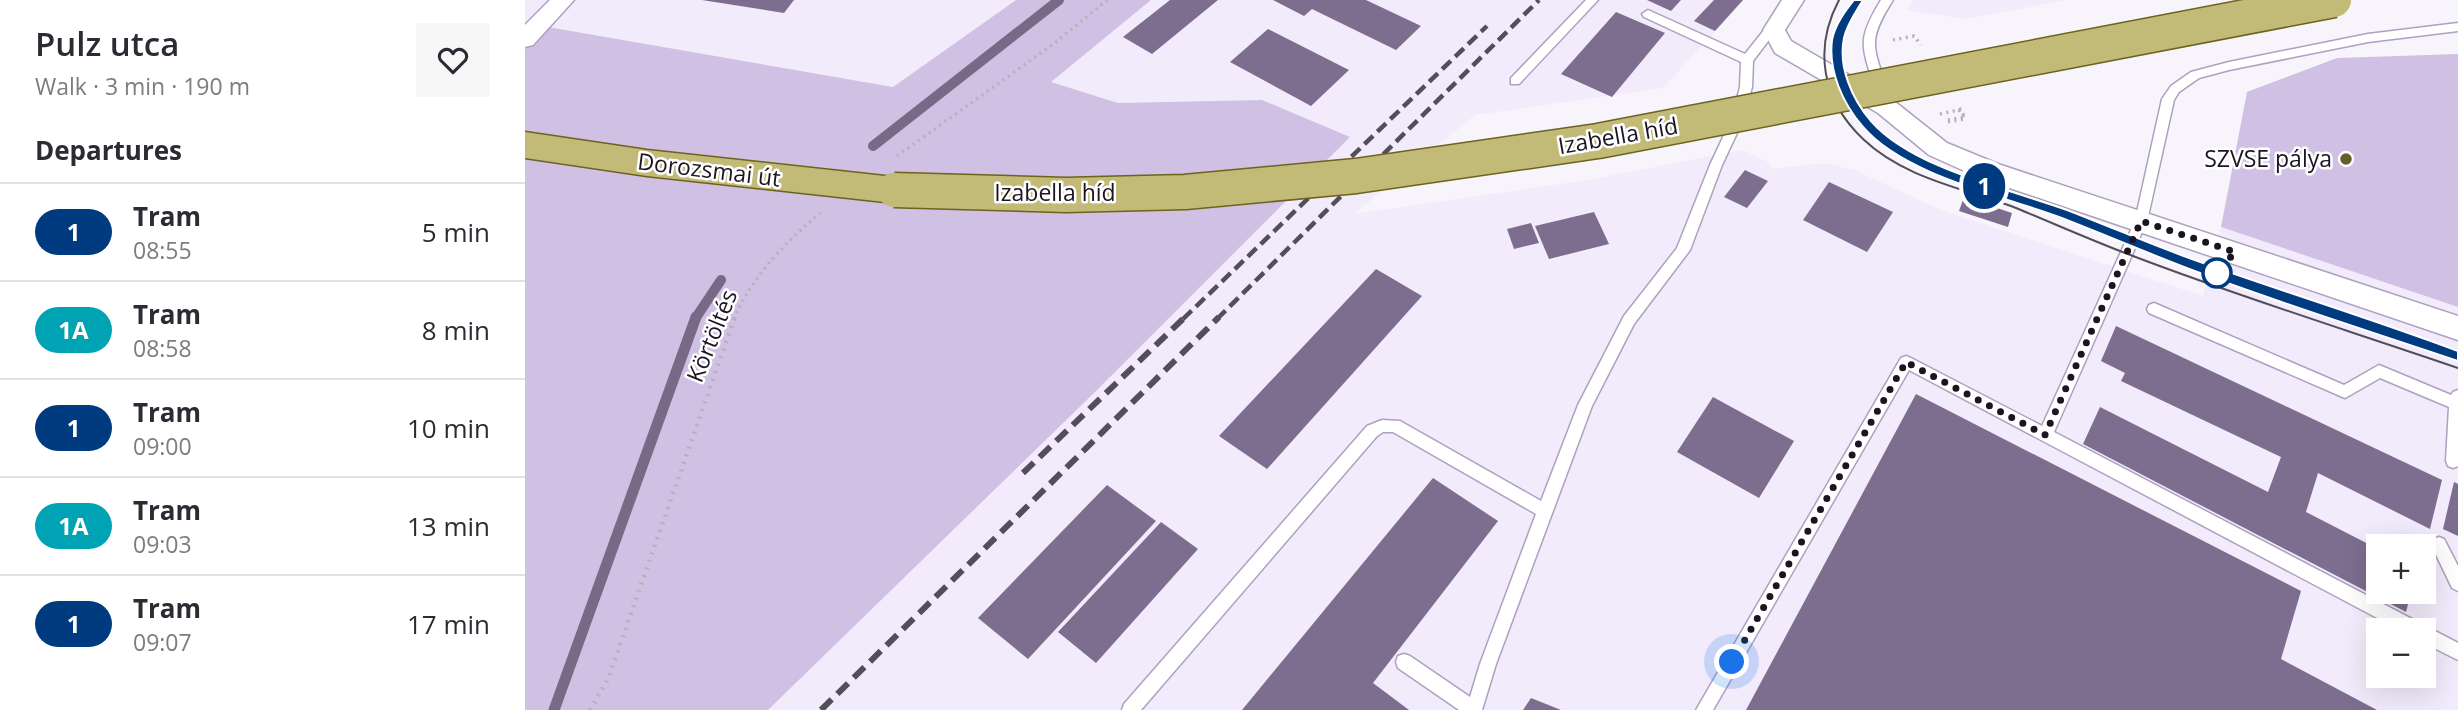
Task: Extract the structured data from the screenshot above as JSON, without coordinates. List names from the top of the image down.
{
  "streets": {
    "main road": ["Izabella híd", "Dorozsmai út"],
    "path": ["Körtöltés"]
  },
  "crossings": [
    ["Izabella híd", "Dorozsmai út"],
    ["Dorozsmai út", "Körtöltés"]
  ],
  "places": ["SZVSE pálya"],
  "lines": ["tram line 1"],
  "page": {
    "heading": [
      ["Pulz utca", "Walk · 3 min · 190 m"],
      "Departures"
    ],
    "on_map": "1",
    "list": [
      {
        "mark": "1",
        "name": "Tram",
        "note": "08:55",
        "value": "5 min"
      },
      {
        "mark": "1A",
        "name": "Tram",
        "note": "08:58",
        "value": "8 min"
      },
      {
        "mark": "1",
        "name": "Tram",
        "note": "09:00",
        "value": "10 min"
      },
      {
        "mark": "1A",
        "name": "Tram",
        "note": "09:03",
        "value": "13 min"
      },
      {
        "mark": "1",
        "name": "Tram",
        "note": "09:07",
        "value": "17 min"
      }
    ],
    "map_buttons": ["+", "−"]
  }
}
